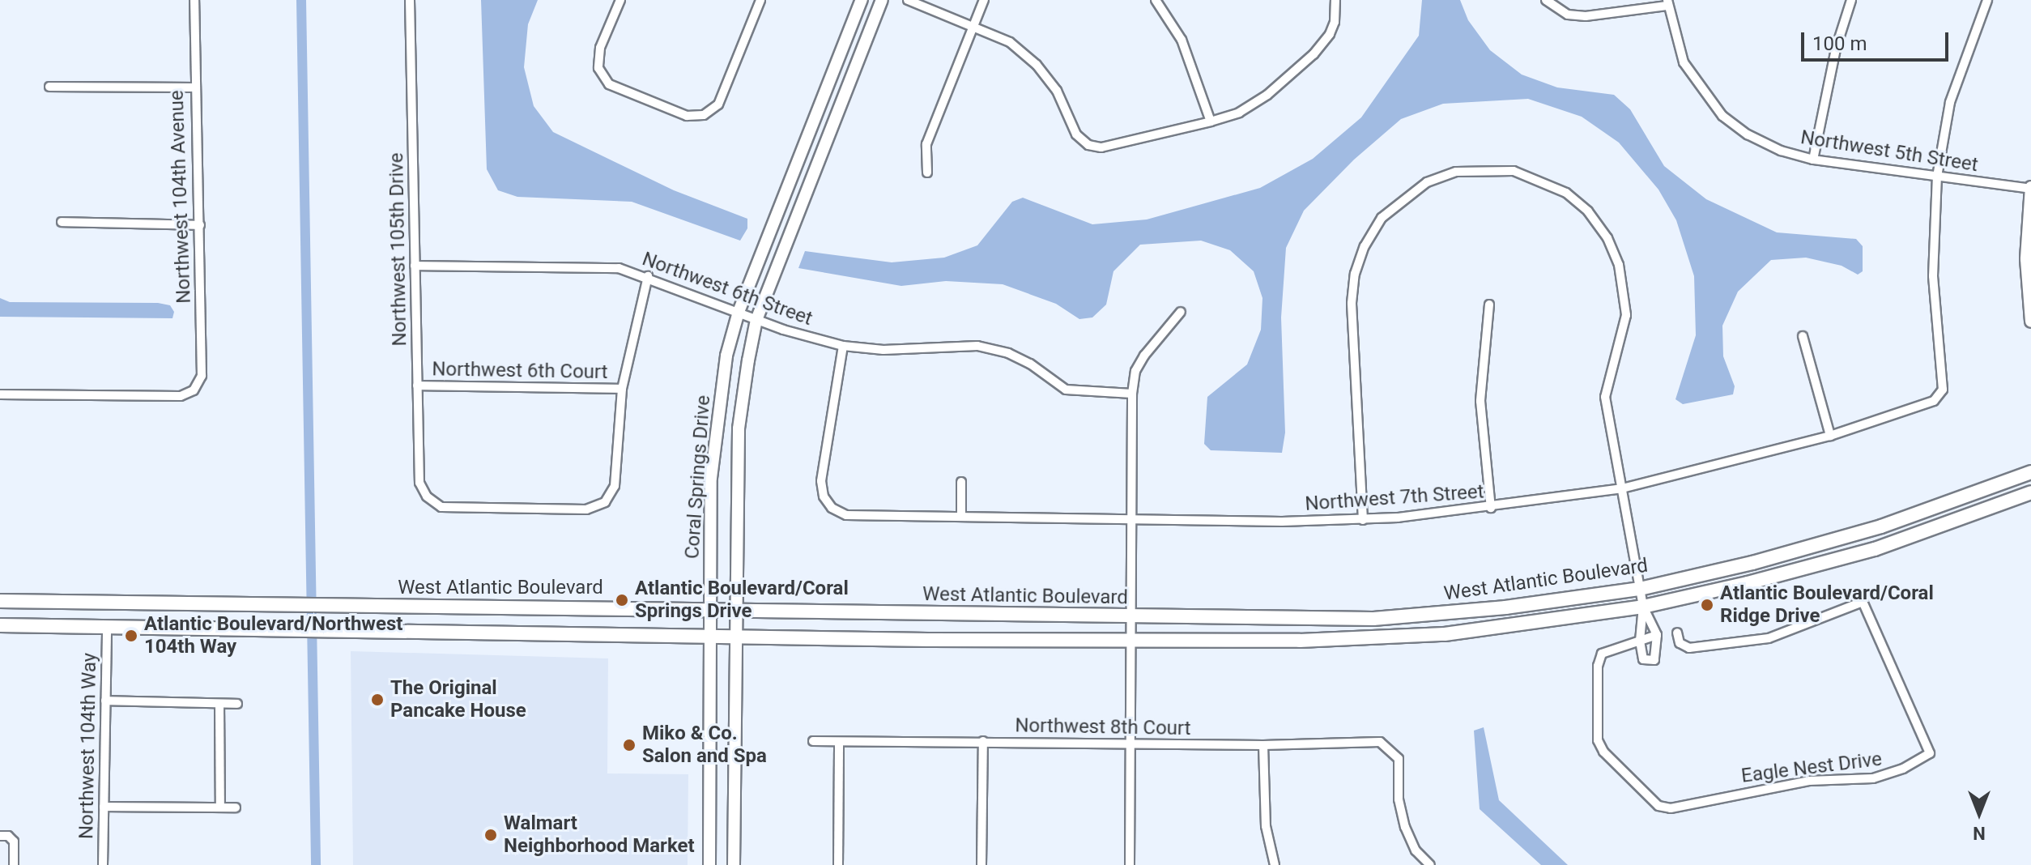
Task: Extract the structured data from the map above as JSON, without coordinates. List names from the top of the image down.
{
  "streets": {
    "main road": ["Coral Springs Drive", "West Atlantic Boulevard"],
    "street": [
      "Northwest 5th Street",
      "Northwest 104th Avenue",
      "Northwest 105th Drive",
      "Northwest 6th Street",
      "Northwest 6th Court",
      "Northwest 7th Street",
      "Northwest 8th Court",
      "Northwest 104th Way",
      "Eagle Nest Drive"
    ]
  },
  "crossings": [
    ["Northwest 5th Street", "Northwest 7th Street"],
    ["Northwest 105th Drive", "Northwest 6th Street"],
    ["Northwest 105th Drive", "Northwest 6th Court"],
    ["Northwest 6th Street", "Coral Springs Drive"],
    ["Northwest 6th Street", "Northwest 7th Street"],
    ["Coral Springs Drive", "West Atlantic Boulevard"],
    ["West Atlantic Boulevard", "Northwest 104th Way"]
  ],
  "places": [
    "Atlantic Boulevard/Coral Springs Drive",
    "Atlantic Boulevard/Coral Ridge Drive",
    "Atlantic Boulevard/Northwest 104th Way",
    "The Original Pancake House",
    "Miko & Co. Salon and Spa",
    "Walmart Neighborhood Market"
  ],
  "scale_bar": "100 m",
  "north": "bottom"
}
